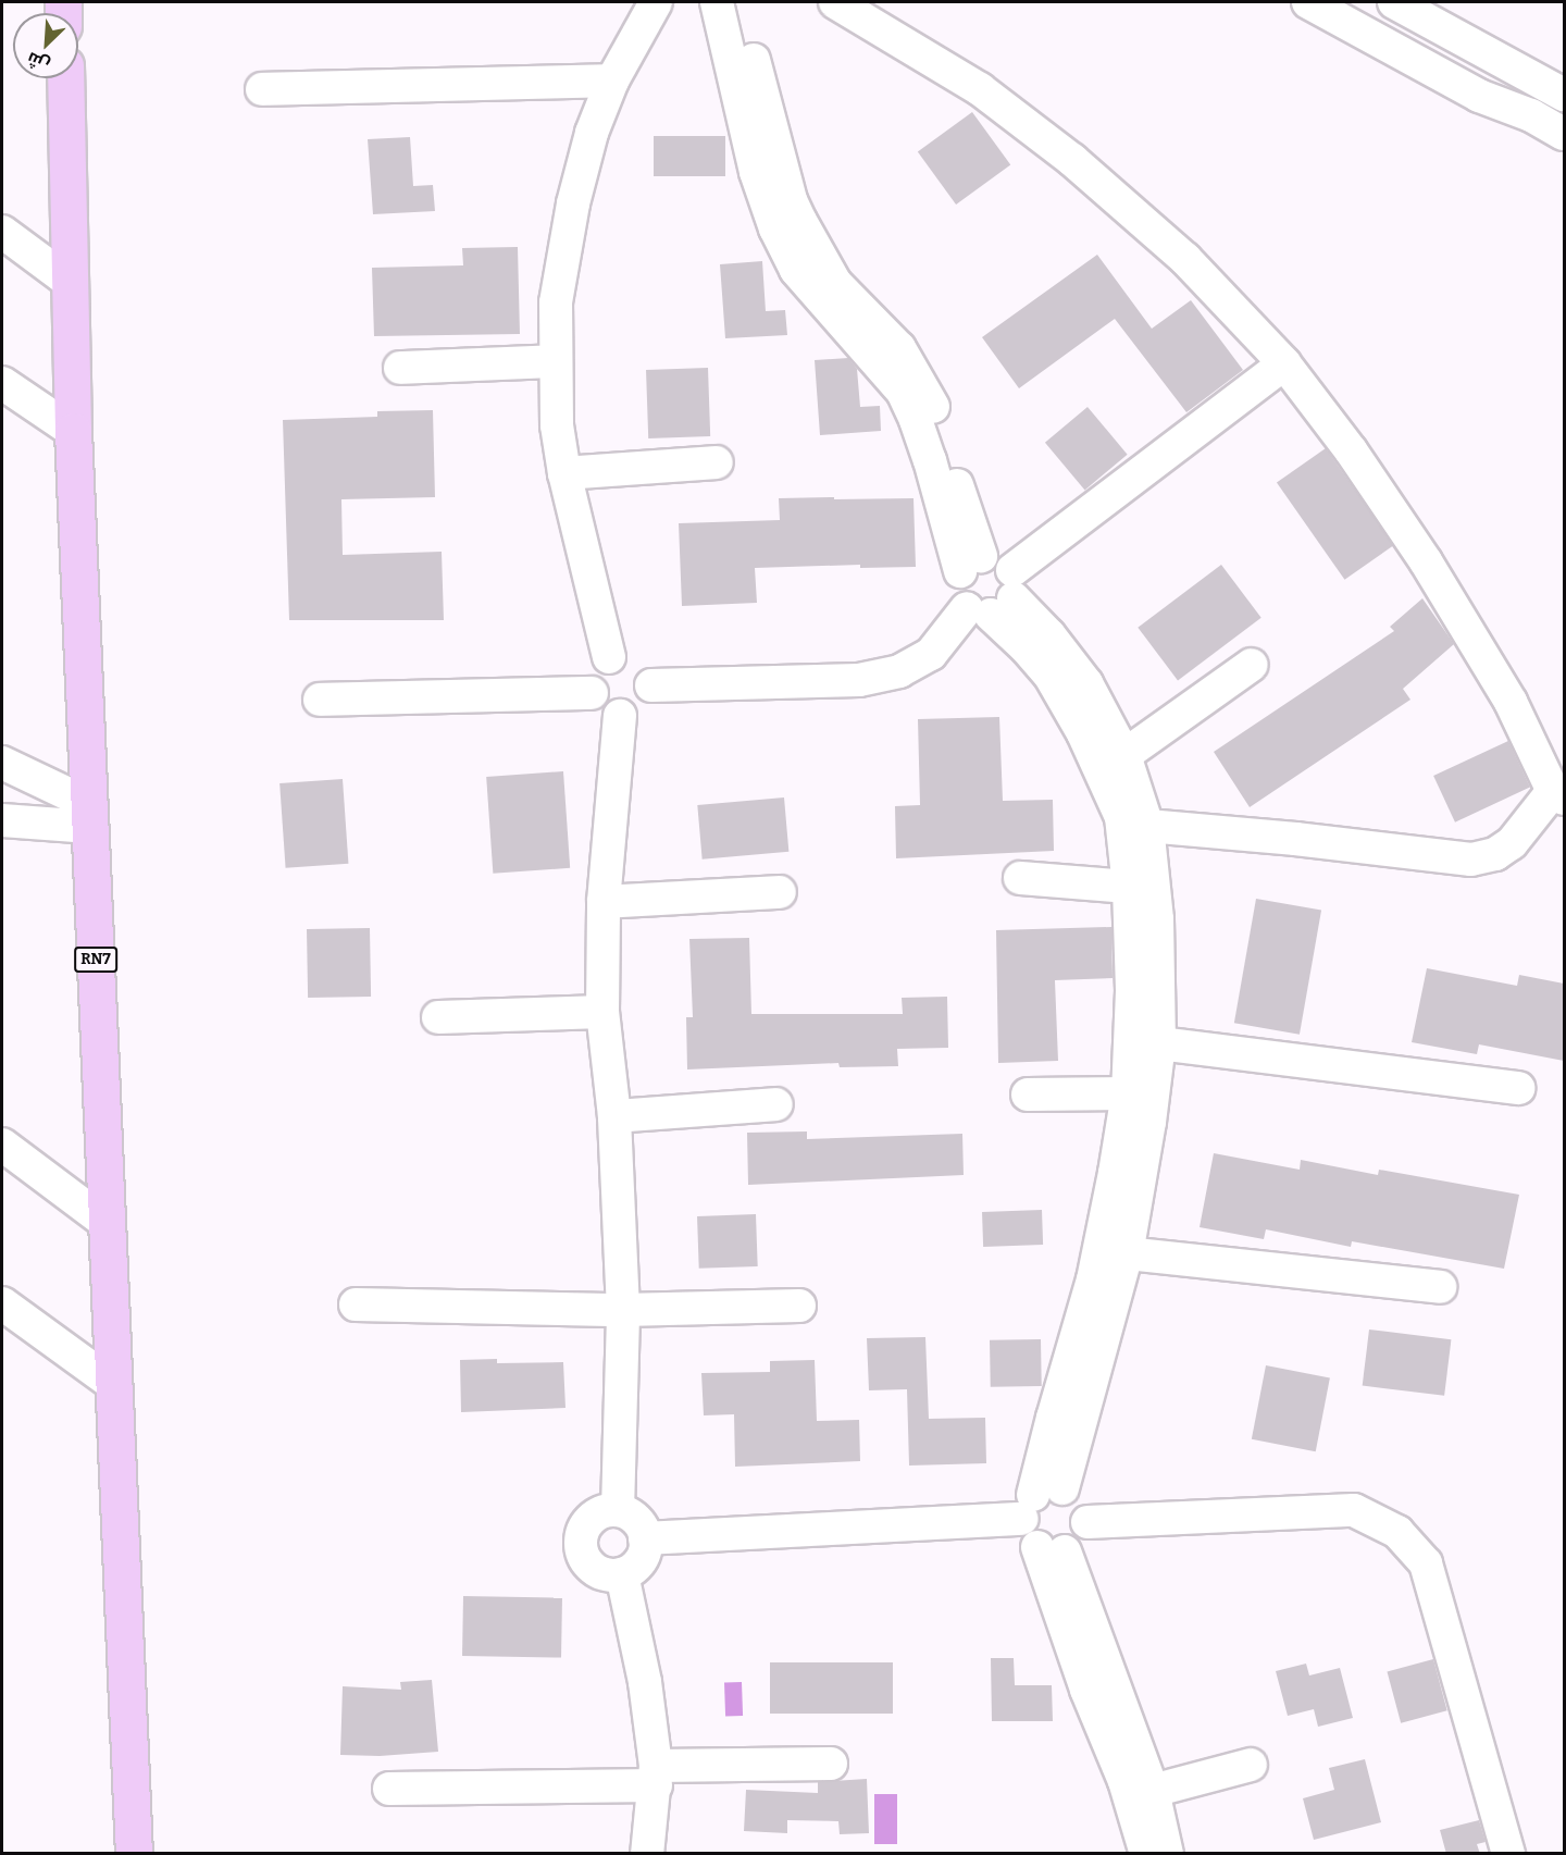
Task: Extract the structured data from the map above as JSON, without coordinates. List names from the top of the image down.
{
  "streets": {
    "main road": ["RN7"]
  },
  "north": "bottom left"
}
